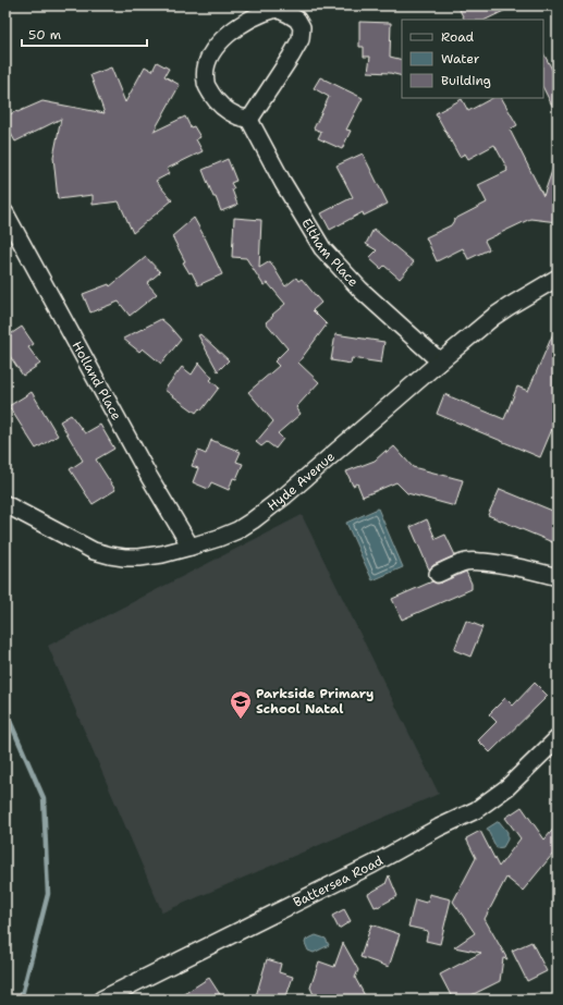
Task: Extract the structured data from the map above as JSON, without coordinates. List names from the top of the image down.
{
  "streets": {
    "street": [
      "Eltham Place",
      "Holland Place",
      "Hyde Avenue",
      "Battersea Road"
    ]
  },
  "crossings": [
    ["Eltham Place", "Hyde Avenue"],
    ["Holland Place", "Hyde Avenue"]
  ],
  "places": {
    "school or university": ["Parkside Primary School Natal"]
  },
  "legend": ["Road", "Water", "Building"],
  "scale_bar": "50 m"
}
